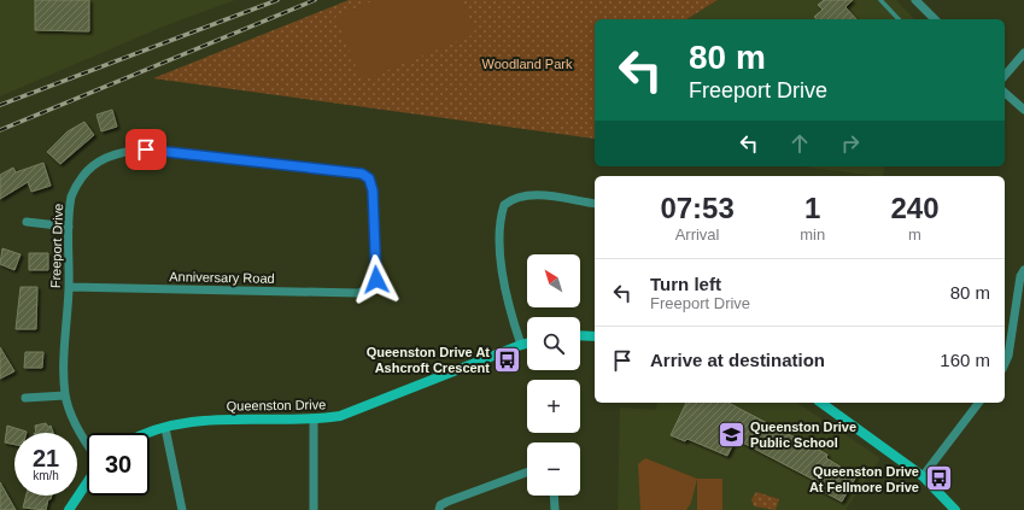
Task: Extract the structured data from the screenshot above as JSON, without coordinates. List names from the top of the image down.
{
  "streets": {
    "street": ["Freeport Drive", "Anniversary Road", "Queenston Drive"]
  },
  "crossings": [
    ["Freeport Drive", "Anniversary Road"]
  ],
  "parks": ["Woodland Park"],
  "places": {
    "bus stop": ["Queenston Drive At Ashcroft Crescent", "Queenston Drive At Fellmore Drive"],
    "school or university": ["Queenston Drive Public School"]
  },
  "north": "top left",
  "page": {
    "turn": ["80 m", "Freeport Drive"],
    "eta": [
      "07:53",
      "Arrival",
      "1",
      "min",
      "240",
      "m"
    ],
    "map_buttons": ["+", "−"],
    "list": [
      {
        "name": "Turn left",
        "note": "Freeport Drive",
        "value": "80 m"
      },
      {
        "name": "Arrive at destination",
        "value": "160 m"
      }
    ],
    "speed": "21 km/h",
    "limit": "30"
  }
}
